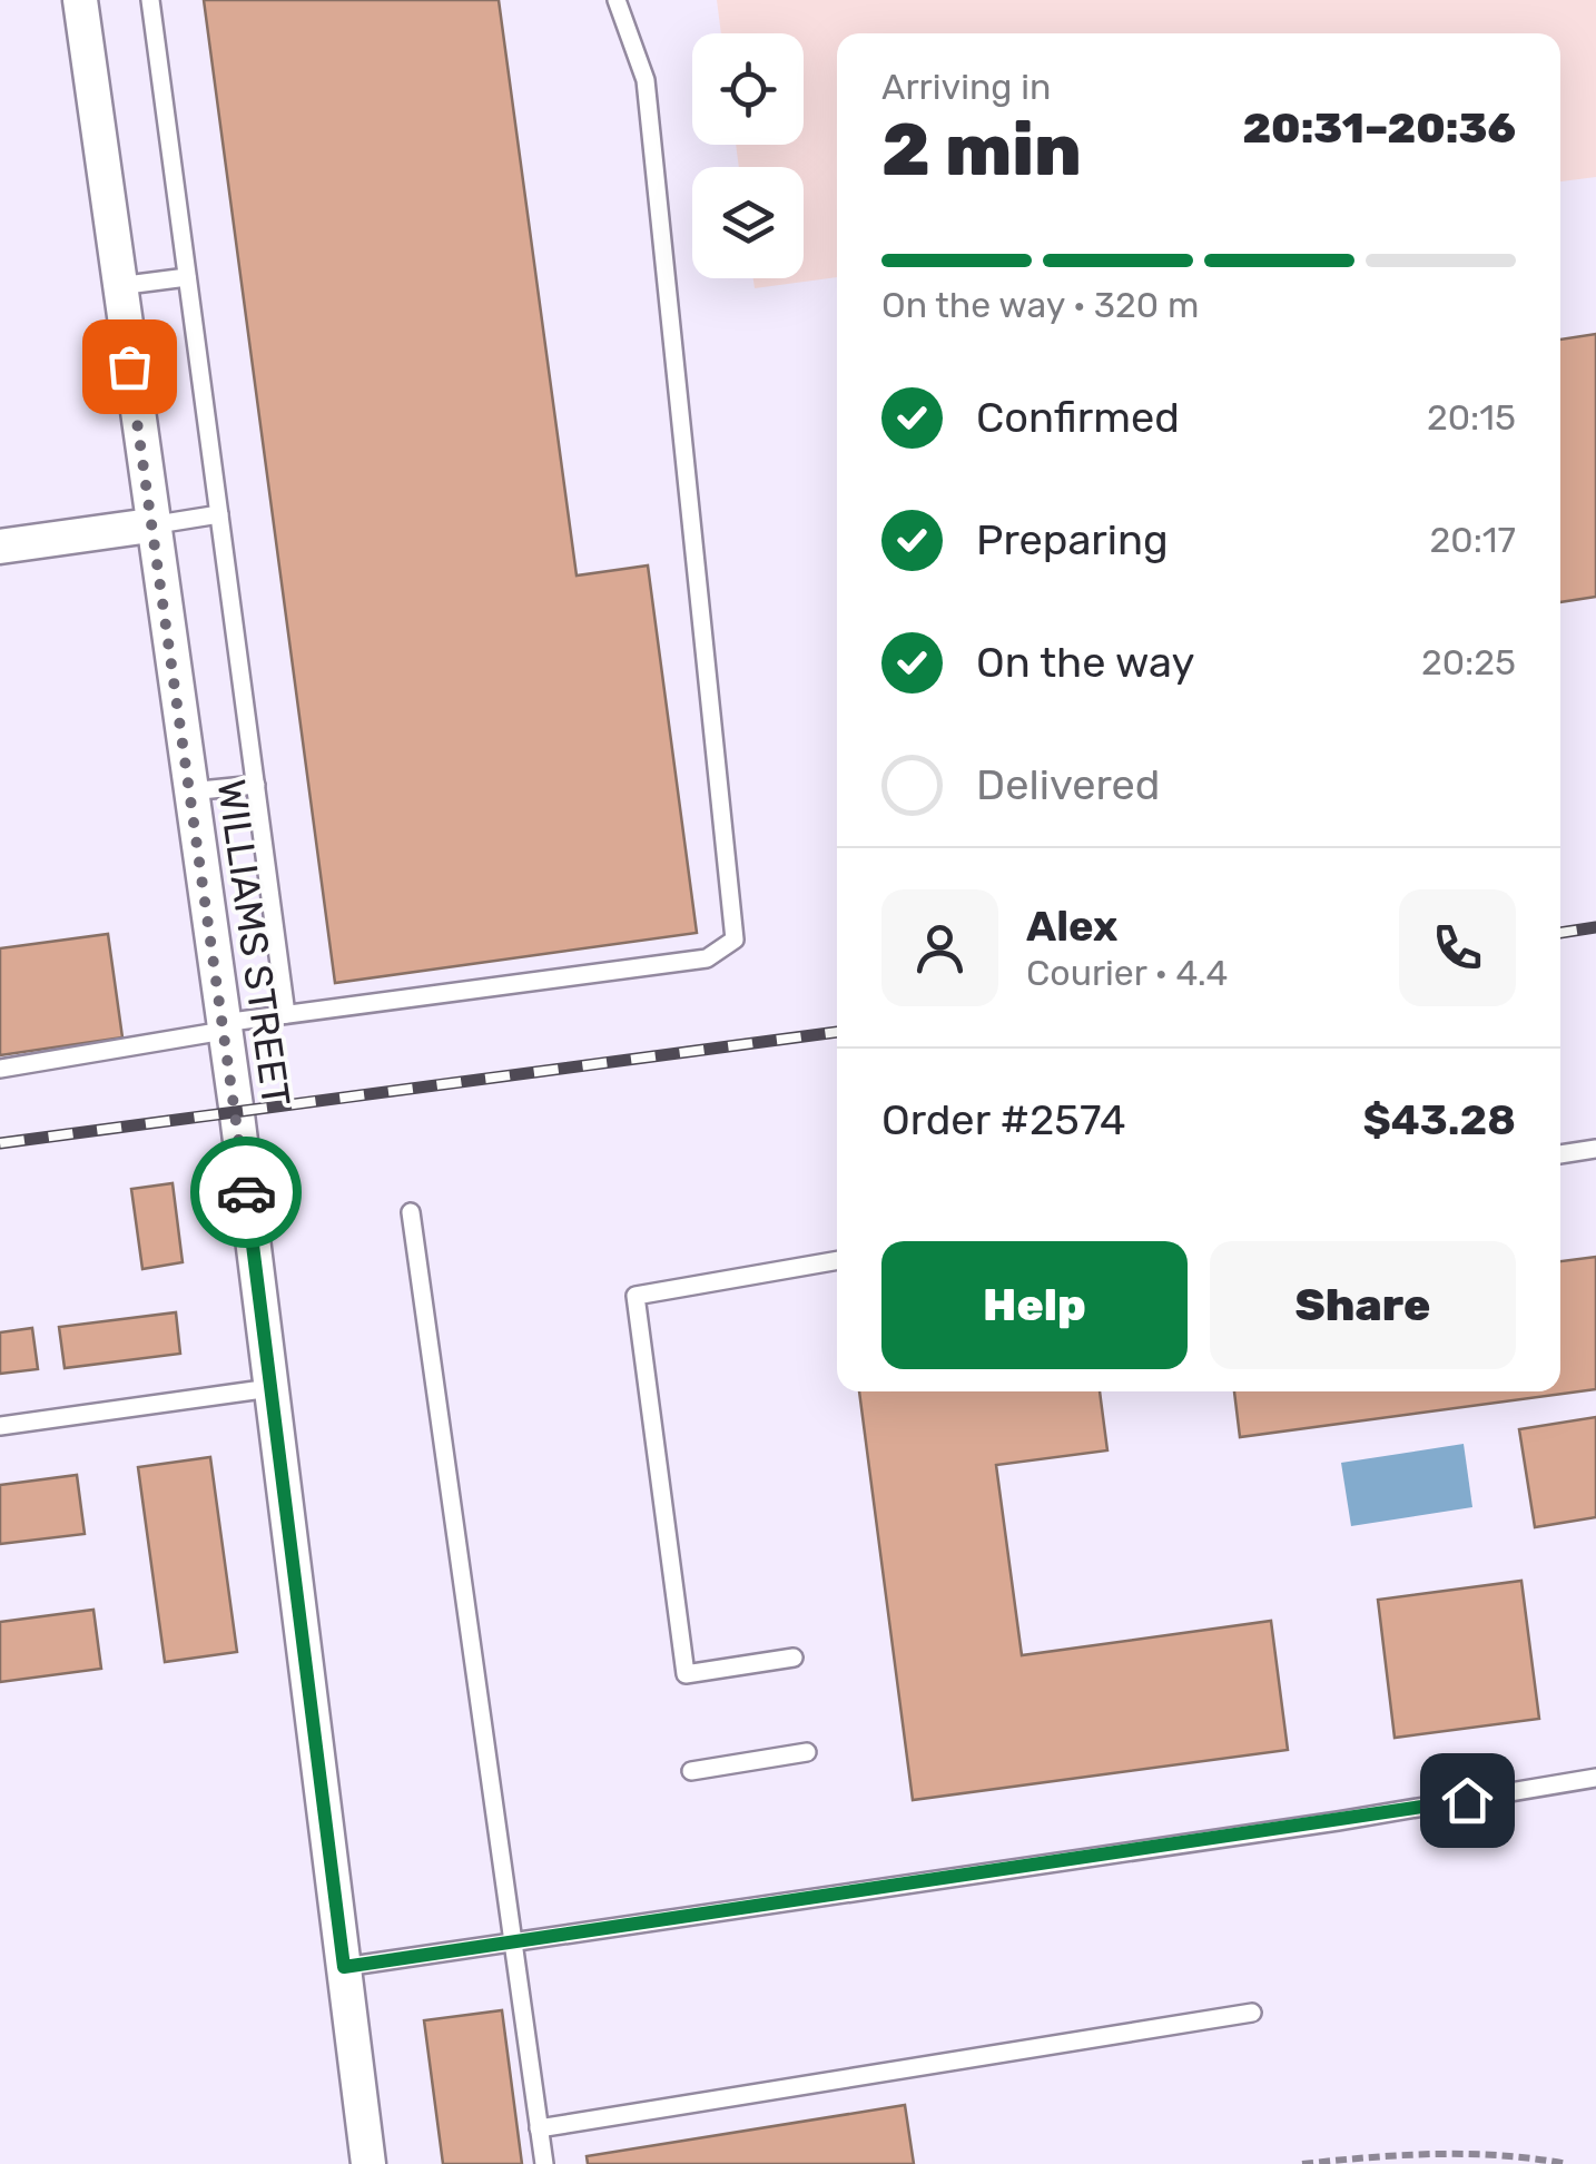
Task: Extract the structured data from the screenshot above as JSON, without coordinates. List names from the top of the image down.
{
  "streets": {
    "street": ["WILLIAMS STREET"]
  },
  "page": {
    "heading": ["2 min", "Arriving in", "20:31–20:36"],
    "panel": [
      "Alex",
      "Courier · 4.4",
      "Order #2574",
      "$43.28"
    ],
    "bar": "On the way · 320 m",
    "list": [
      ["Confirmed", "20:15"],
      ["Preparing", "20:17"],
      ["On the way", "20:25"],
      "Delivered"
    ],
    "buttons": ["Help", "Share"]
  }
}
